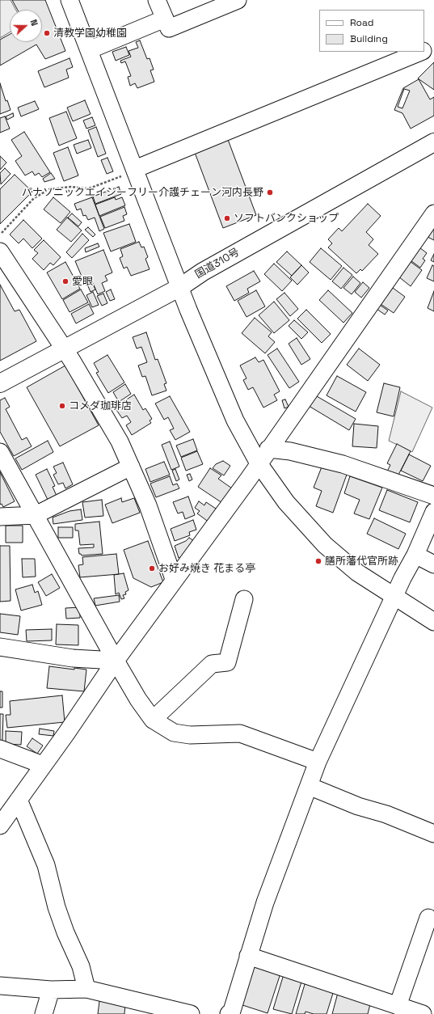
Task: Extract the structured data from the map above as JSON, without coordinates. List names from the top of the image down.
{
  "streets": {
    "highway": ["国道310号"]
  },
  "places": [
    "清教学園幼稚園",
    "パナソニックエイジーフリー介護チェーン河内長野",
    "ソフトバンクショップ",
    "愛眼",
    "コメダ珈琲店",
    "膳所藩代官所跡",
    "お好み焼き 花まる亭"
  ],
  "legend": ["Road", "Building"],
  "north": "right"
}
